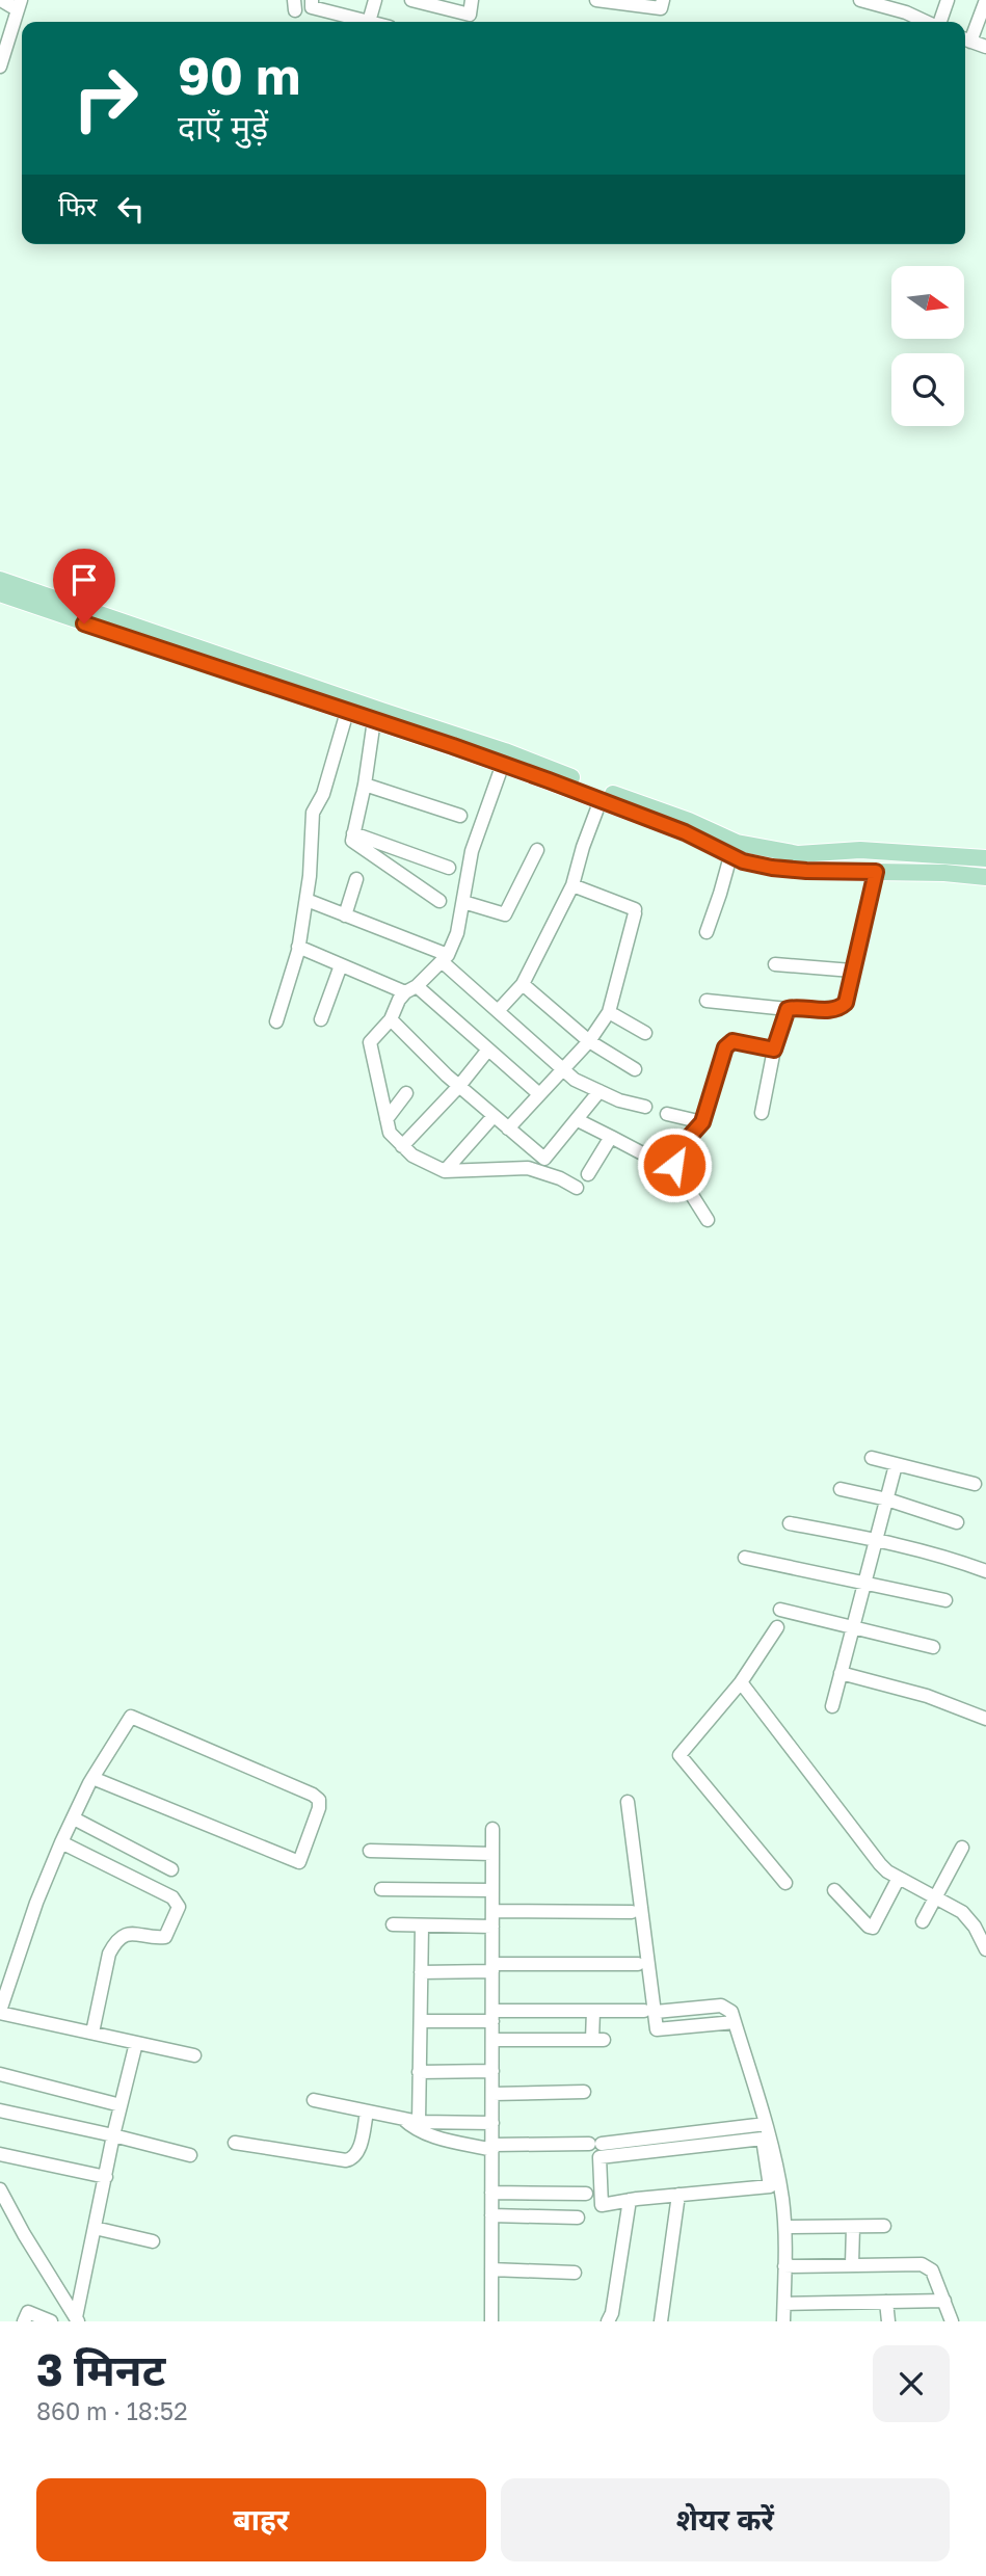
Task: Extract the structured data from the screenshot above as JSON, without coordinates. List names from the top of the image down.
{
  "north": "right",
  "page": {
    "turn": ["90 m", "दाएँ मुड़ें"],
    "then": "फिर",
    "heading": ["3 मिनट", "860 m · 18:52"],
    "buttons": ["बाहर", "शेयर करें"]
  }
}
